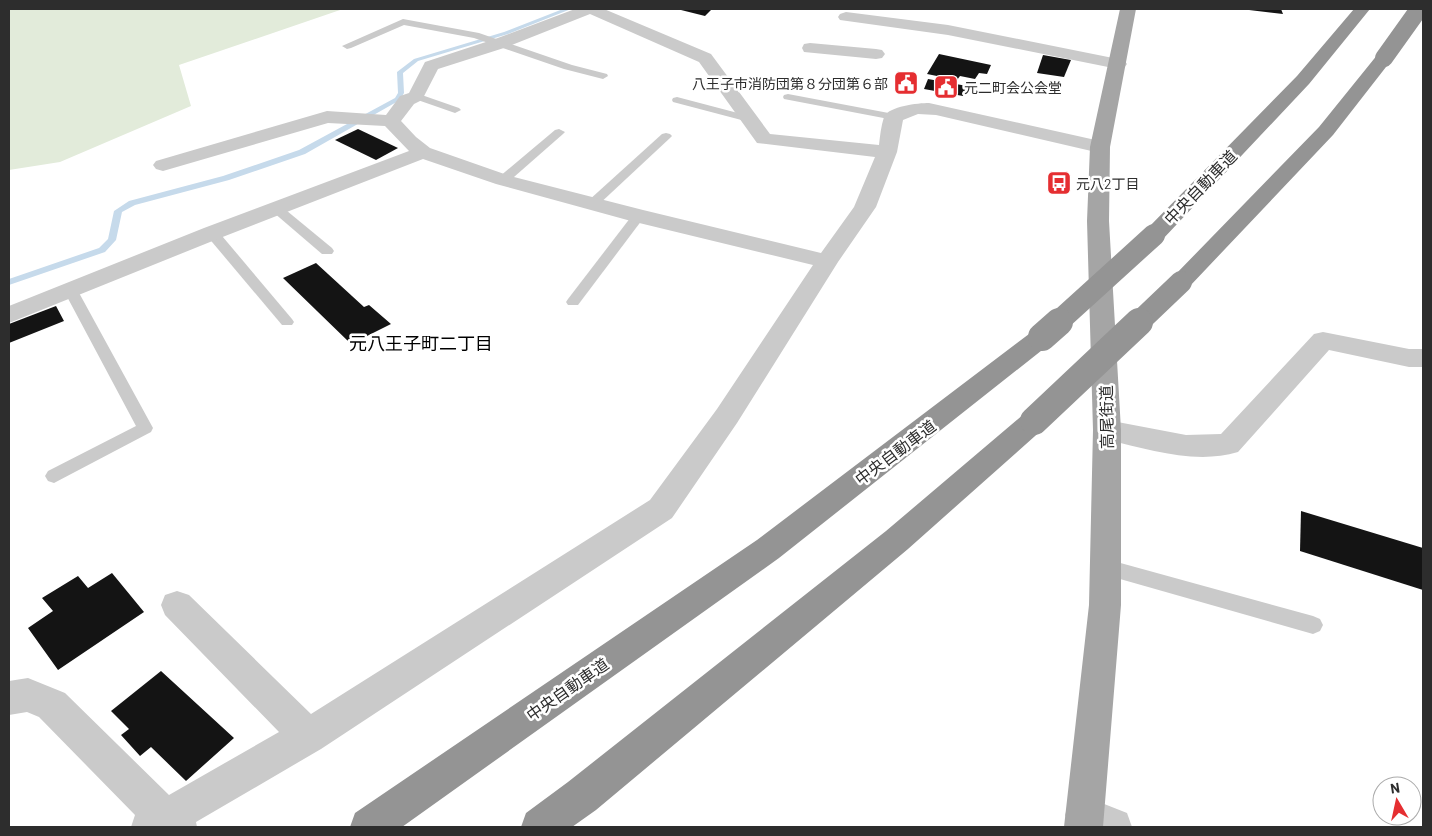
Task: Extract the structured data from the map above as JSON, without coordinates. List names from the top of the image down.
{
  "streets": {
    "highway": ["中央自動車道"],
    "main road": ["高尾街道"]
  },
  "districts": ["元八王子町二丁目"],
  "places": {
    "public building": ["八王子市消防団第８分団第６部", "元二町会公会堂"],
    "bus stop": ["元八2丁目"]
  },
  "north": "top"
}
